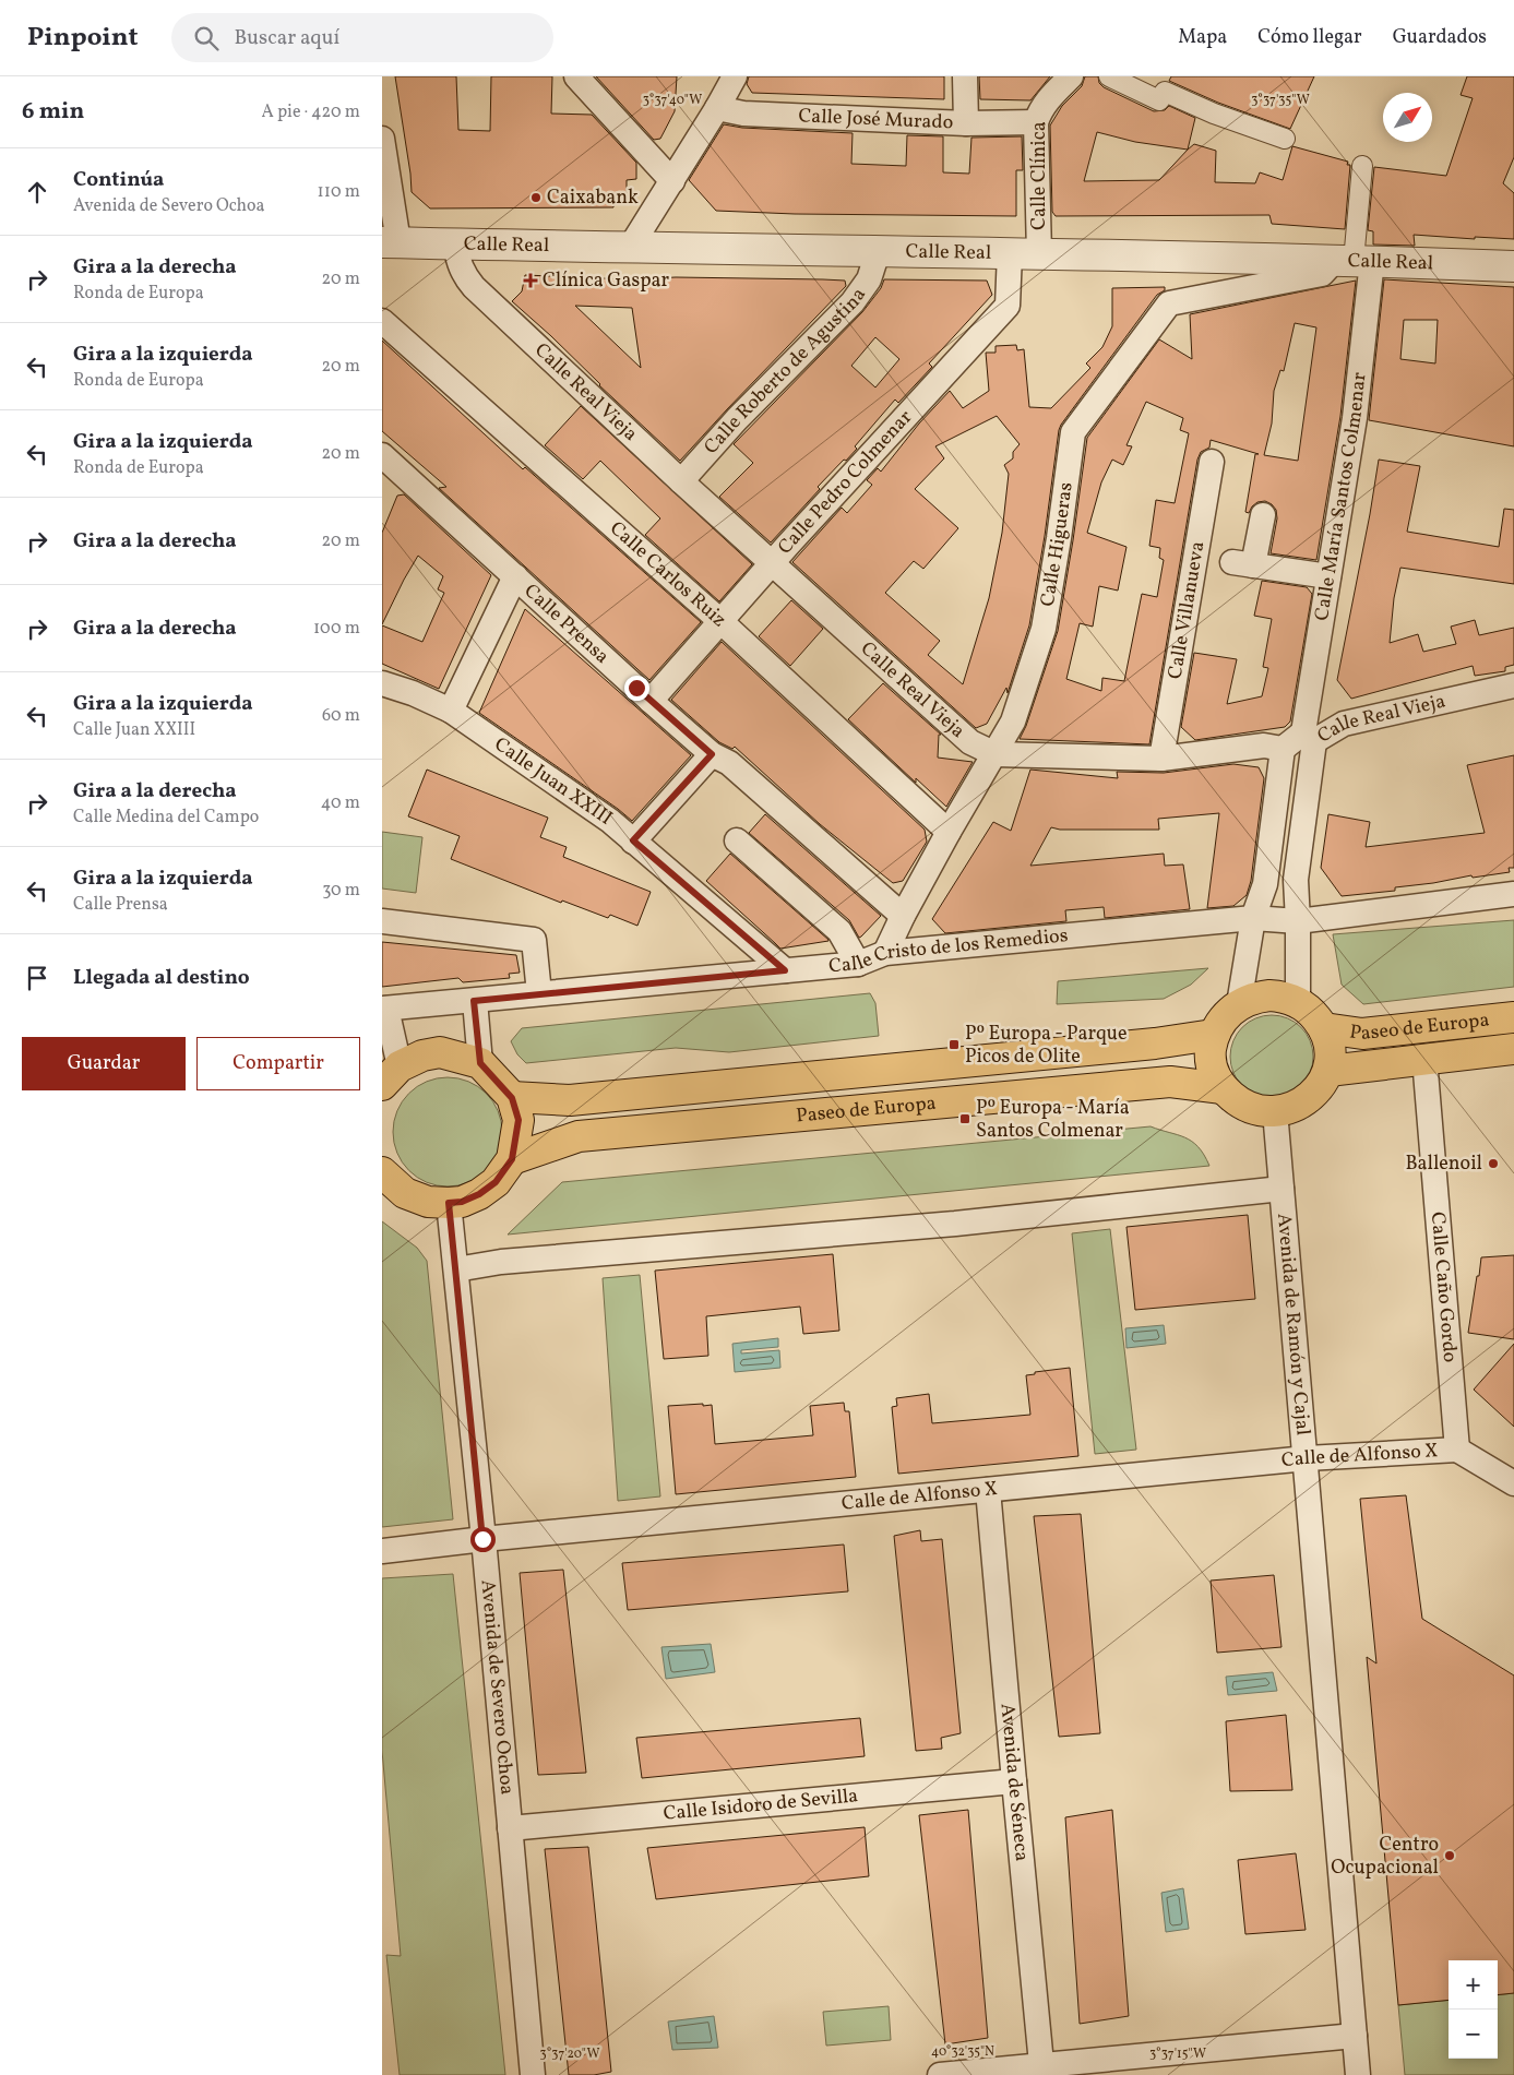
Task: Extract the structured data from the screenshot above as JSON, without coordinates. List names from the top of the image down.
{
  "streets": {
    "main road": ["Paseo de Europa"],
    "street": [
      "Calle José Murado",
      "Calle Clínica",
      "Calle Real",
      "Calle Roberto de Agustina",
      "Calle Real Vieja",
      "Calle Pedro Colmenar",
      "Calle María Santos Colmenar",
      "Calle Higueras",
      "Calle Carlos Ruiz",
      "Calle Villanueva",
      "Calle Prensa",
      "Calle Juan XXIII",
      "Calle Cristo de los Remedios",
      "Calle Caño Gordo",
      "Avenida de Ramón y Cajal",
      "Calle de Alfonso X",
      "Avenida de Severo Ochoa",
      "Avenida de Séneca",
      "Calle Isidoro de Sevilla"
    ]
  },
  "crossings": [
    ["Calle José Murado", "Calle Clínica"],
    ["Calle Clínica", "Calle Real"],
    ["Calle Real", "Calle Roberto de Agustina"],
    ["Calle Real", "Calle Real Vieja"],
    ["Calle Real", "Calle Pedro Colmenar"],
    ["Calle Real", "Calle María Santos Colmenar"],
    ["Calle Real", "Calle Higueras"],
    ["Calle Roberto de Agustina", "Calle Real Vieja"],
    ["Calle Real Vieja", "Calle Pedro Colmenar"],
    ["Calle Real Vieja", "Calle María Santos Colmenar"],
    ["Calle Real Vieja", "Calle Higueras"],
    ["Calle Real Vieja", "Calle Villanueva"],
    ["Calle Pedro Colmenar", "Calle Carlos Ruiz"],
    ["Calle Pedro Colmenar", "Calle Prensa"],
    ["Calle María Santos Colmenar", "Calle Higueras"],
    ["Calle María Santos Colmenar", "Calle Cristo de los Remedios"],
    ["Calle María Santos Colmenar", "Paseo de Europa"],
    ["Calle María Santos Colmenar", "Avenida de Ramón y Cajal"],
    ["Calle Higueras", "Calle Carlos Ruiz"],
    ["Calle Higueras", "Calle Prensa"],
    ["Calle Higueras", "Calle Cristo de los Remedios"],
    ["Calle Juan XXIII", "Calle Cristo de los Remedios"],
    ["Paseo de Europa", "Calle Caño Gordo"],
    ["Paseo de Europa", "Avenida de Ramón y Cajal"],
    ["Calle Caño Gordo", "Calle de Alfonso X"],
    ["Avenida de Ramón y Cajal", "Calle de Alfonso X"],
    ["Calle de Alfonso X", "Avenida de Severo Ochoa"],
    ["Calle de Alfonso X", "Avenida de Séneca"],
    ["Avenida de Severo Ochoa", "Calle Isidoro de Sevilla"],
    ["Avenida de Séneca", "Calle Isidoro de Sevilla"]
  ],
  "places": {
    "other": ["Caixabank", "Ballenoil", "Centro Ocupacional"],
    "health": ["Clínica Gaspar"],
    "transit": ["Pº Europa - Parque Picos de Olite", "Pº Europa - María Santos Colmenar"]
  },
  "north": "top right",
  "page": {
    "header": "Pinpoint",
    "search": "Buscar aquí",
    "nav": ["Mapa", "Cómo llegar", "Guardados"],
    "heading": ["6 min", "A pie · 420 m"],
    "list": [
      ["Continúa", "Avenida de Severo Ochoa", "110 m"],
      ["Gira a la derecha", "Ronda de Europa", "20 m"],
      ["Gira a la izquierda", "Ronda de Europa", "20 m"],
      ["Gira a la izquierda", "Ronda de Europa", "20 m"],
      ["Gira a la derecha", "20 m"],
      ["Gira a la derecha", "100 m"],
      ["Gira a la izquierda", "Calle Juan XXIII", "60 m"],
      ["Gira a la derecha", "Calle Medina del Campo", "40 m"],
      ["Gira a la izquierda", "Calle Prensa", "30 m"],
      "Llegada al destino"
    ],
    "buttons": ["Guardar", "Compartir"],
    "map_buttons": ["+", "−"]
  },
  "coordinates": [
    "3°37'40\"W",
    "3°37'35\"W",
    "40°32'35\"N",
    "3°37'20\"W",
    "3°37'15\"W"
  ]
}
